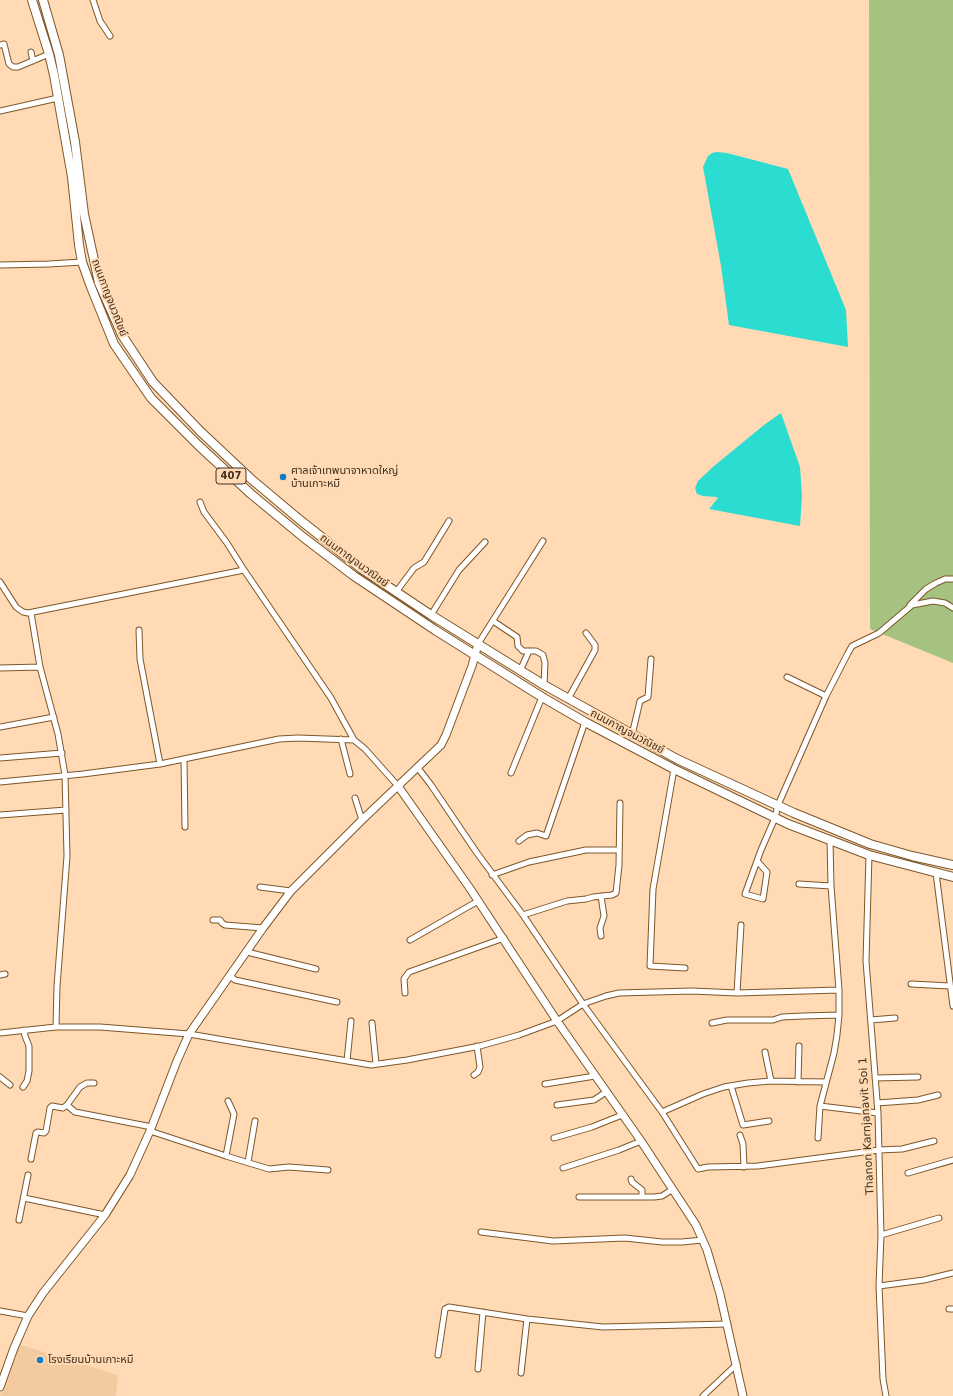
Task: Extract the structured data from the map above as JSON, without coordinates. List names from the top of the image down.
{
  "streets": {
    "main road": ["ถนนกาญจนวณิชย์", "407"],
    "street": ["Thanon Karnjanavit Soi 1"]
  },
  "crossings": [
    ["ถนนกาญจนวณิชย์", "Thanon Karnjanavit Soi 1"]
  ],
  "places": ["ศาลเจ้าเทพนาจาหาดใหญ่ บ้านเกาะหมี", "โรงเรียนบ้านเกาะหมี"]
}
